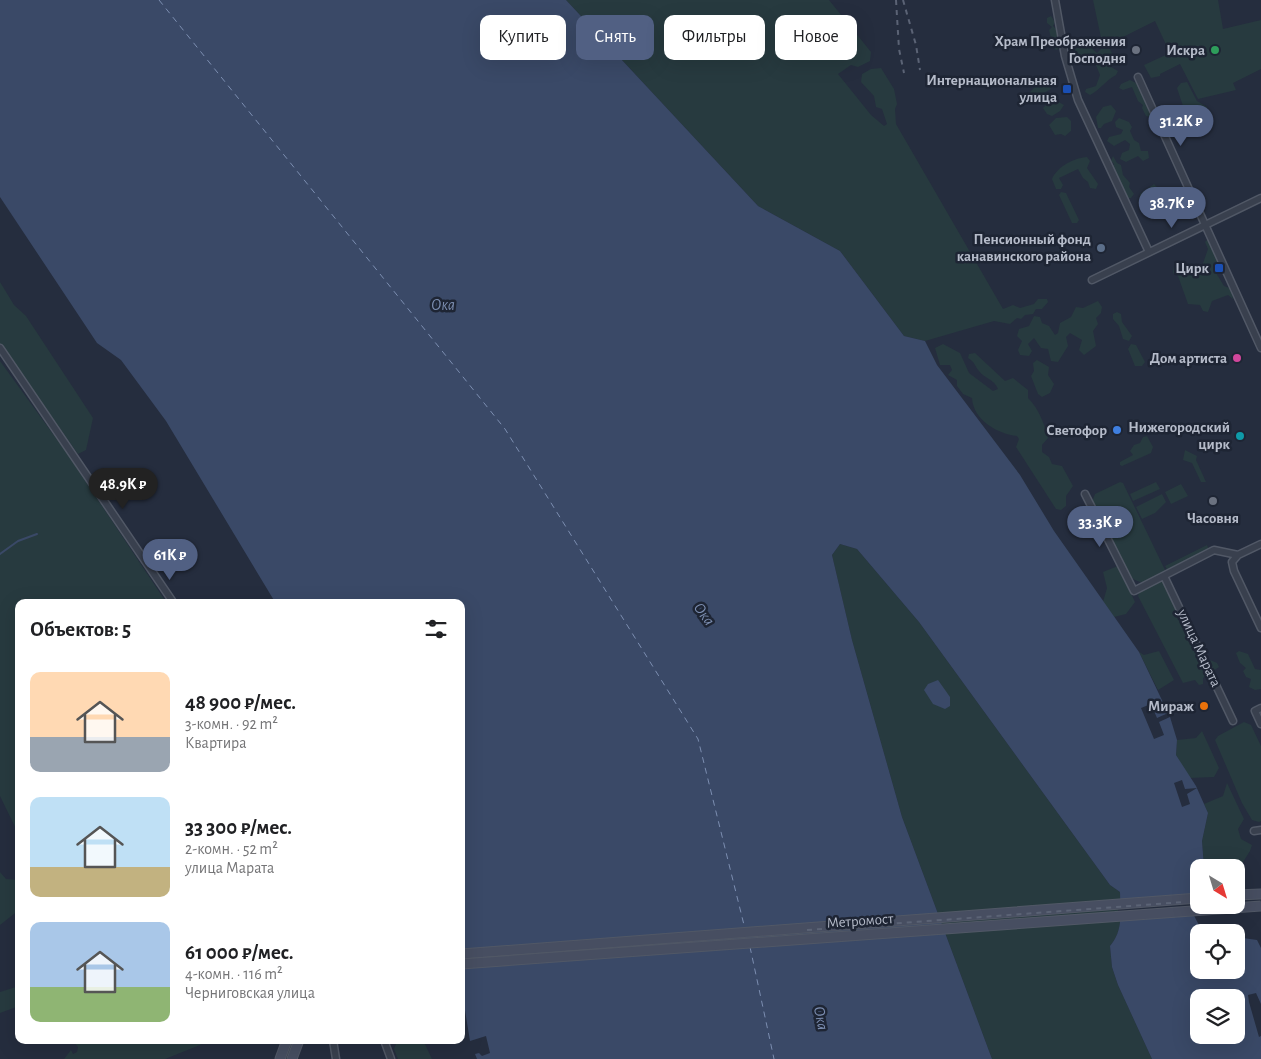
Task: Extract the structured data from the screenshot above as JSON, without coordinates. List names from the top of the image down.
{
  "streets": {
    "main road": ["Метромост"],
    "street": ["улица Марата"]
  },
  "water": ["Ока"],
  "places": {
    "other": [
      "Храм Преображения Господня",
      "Искра",
      "Пенсионный фонд канавинского района",
      "Дом артиста",
      "Светофор",
      "Нижегородский цирк",
      "Часовня",
      "Мираж"
    ],
    "transit": ["Интернациональная улица", "Цирк"]
  },
  "north": "bottom right",
  "page": {
    "chip": [
      "Купить",
      "Снять",
      "Фильтры",
      "Новое"
    ],
    "price": [
      "31.2K ₽",
      "38.7K ₽",
      "48.9K ₽",
      "33.3K ₽",
      "61K ₽"
    ],
    "heading": "Объектов: 5",
    "list": [
      {
        "name": "48 900 ₽/мес.",
        "note": "3-комн. · 92 m² · Квартира"
      },
      {
        "name": "33 300 ₽/мес.",
        "note": "2-комн. · 52 m² · улица Марата"
      },
      {
        "name": "61 000 ₽/мес.",
        "note": "4-комн. · 116 m² · Черниговская улица"
      }
    ]
  }
}
